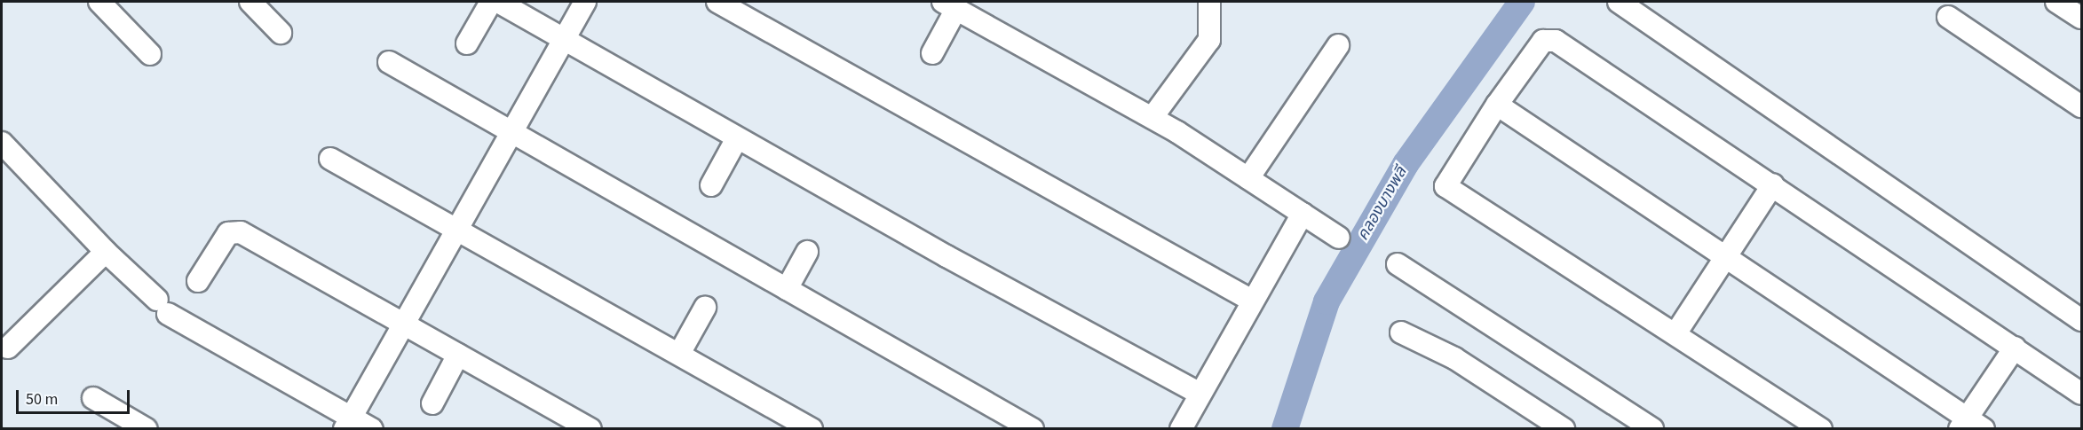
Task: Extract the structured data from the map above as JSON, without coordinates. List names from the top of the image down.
{
  "water": ["คลองบางพลี"],
  "scale_bar": "50 m"
}
